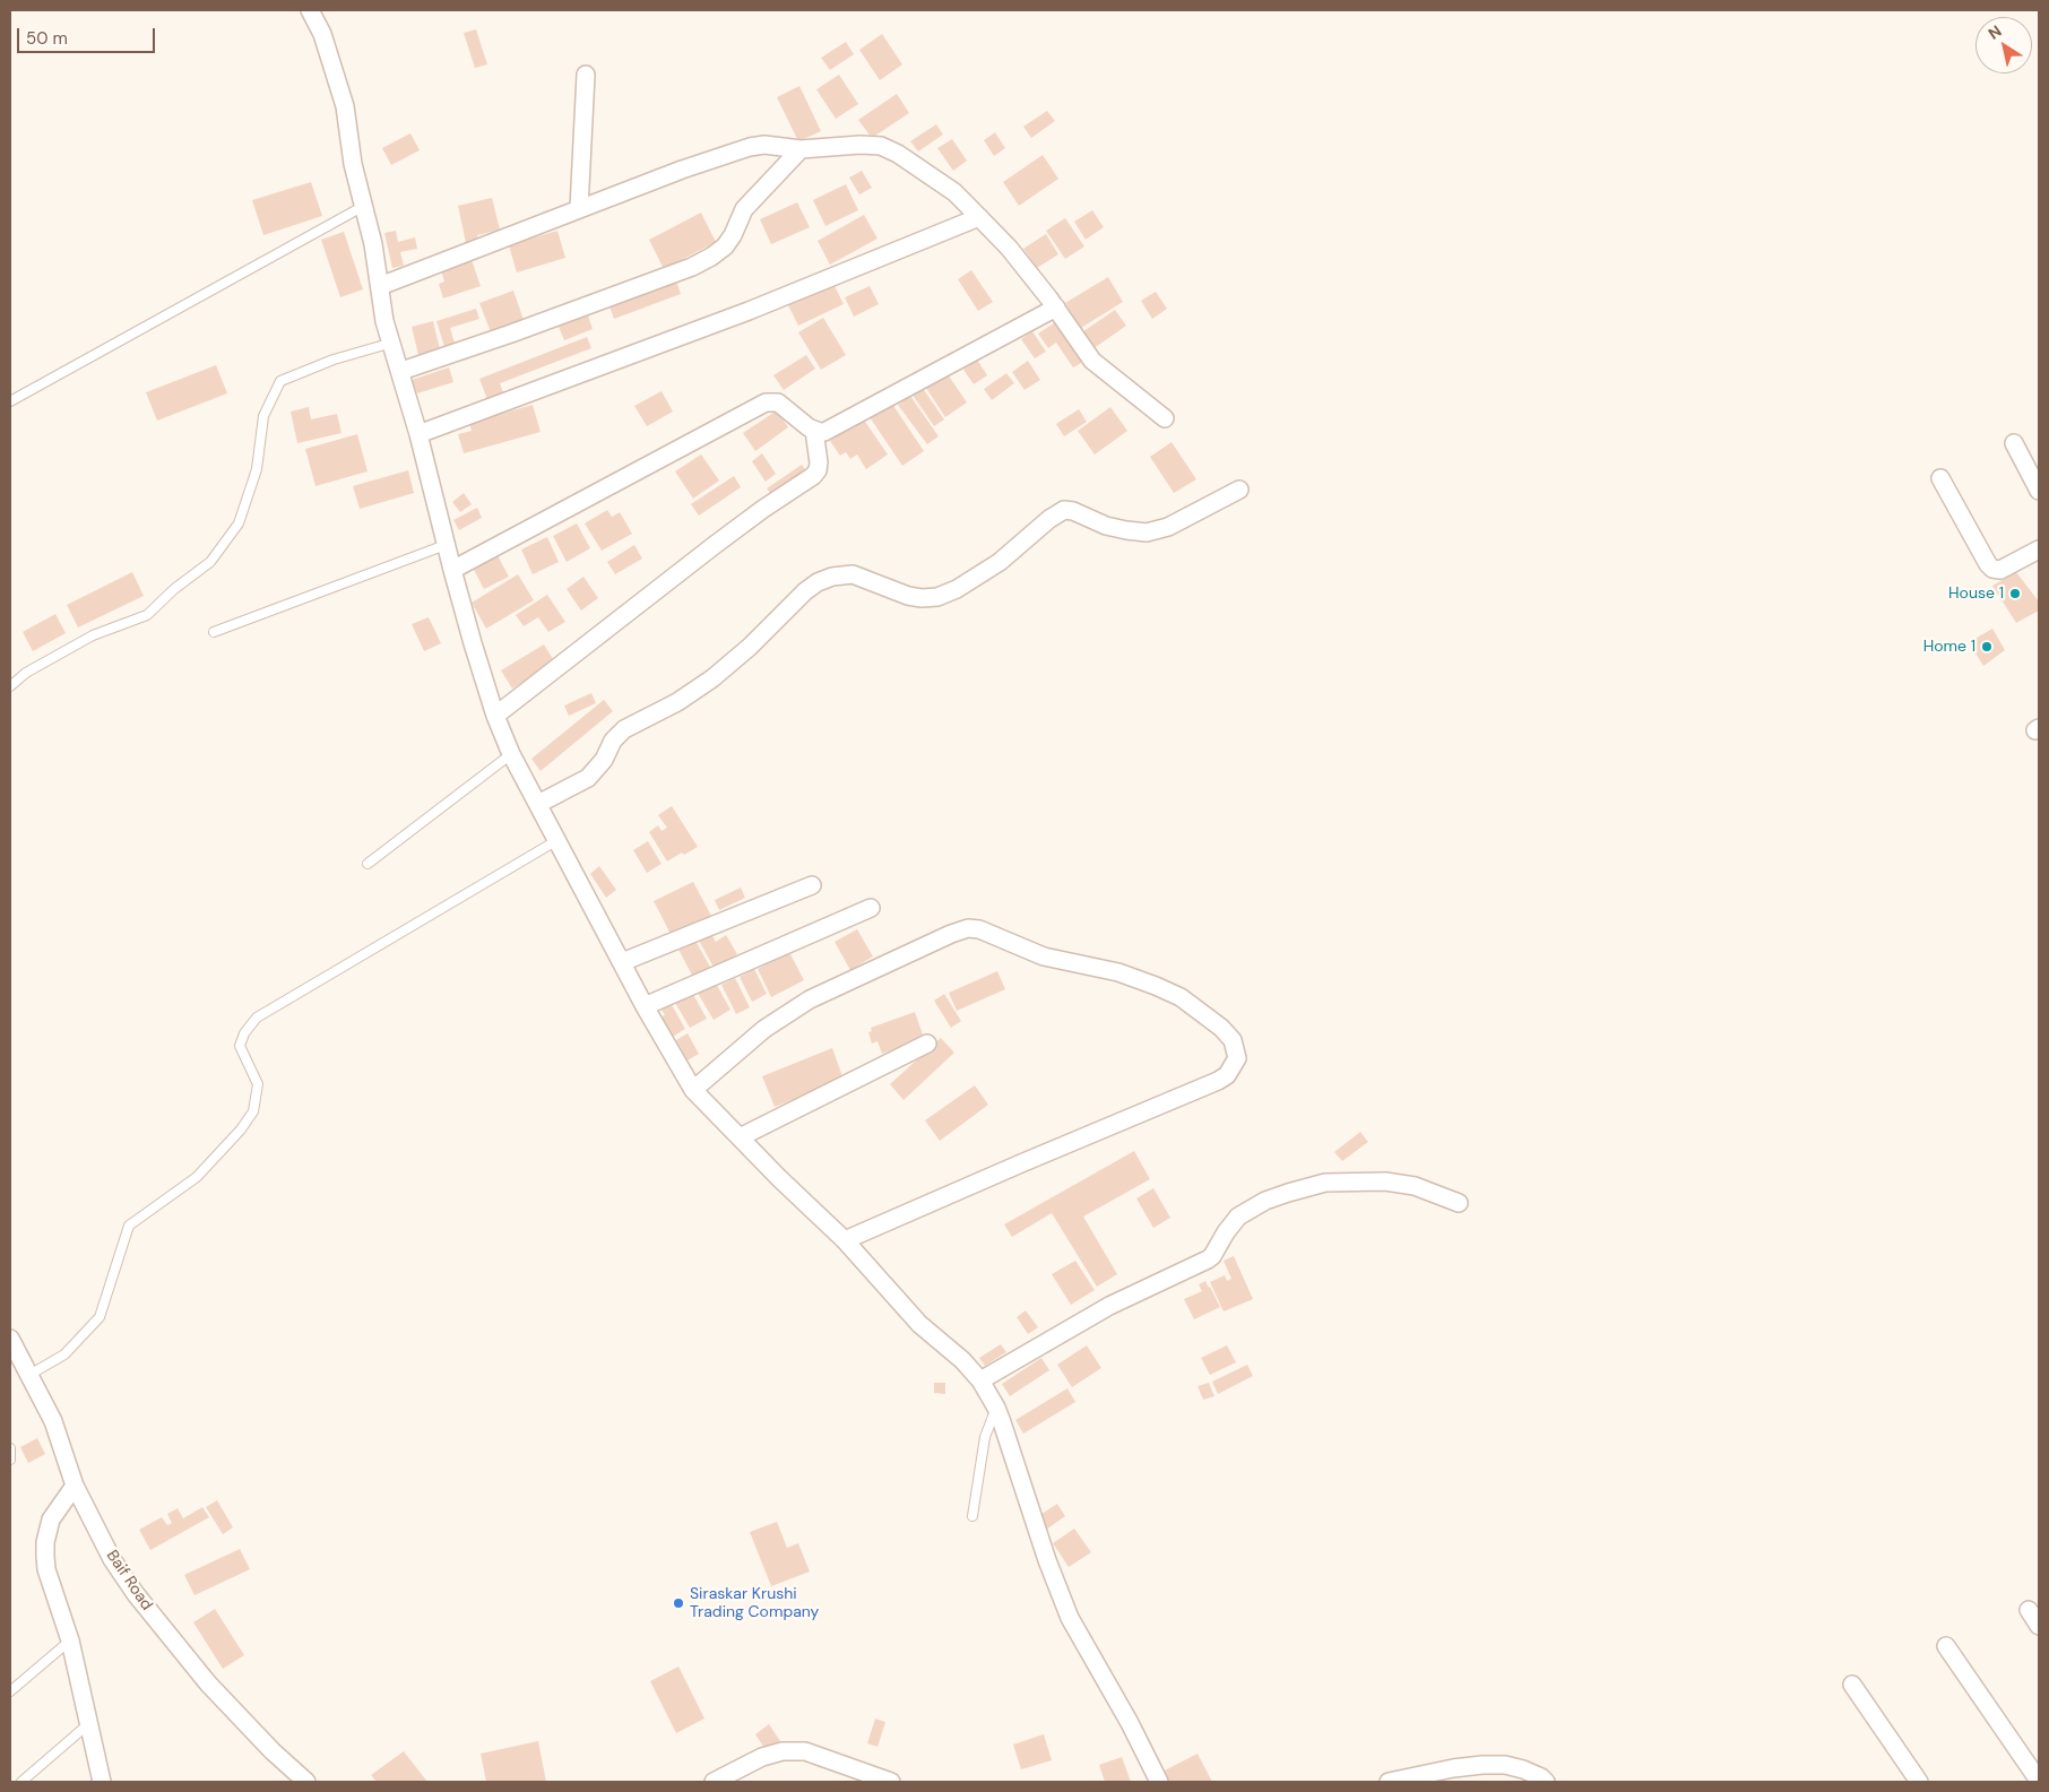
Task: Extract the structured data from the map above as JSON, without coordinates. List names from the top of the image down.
{
  "streets": {
    "street": ["Baif Road"]
  },
  "places": ["House 1", "Home 1", "Siraskar Krushi Trading Company"],
  "scale_bar": "50 m",
  "north": "top left"
}
